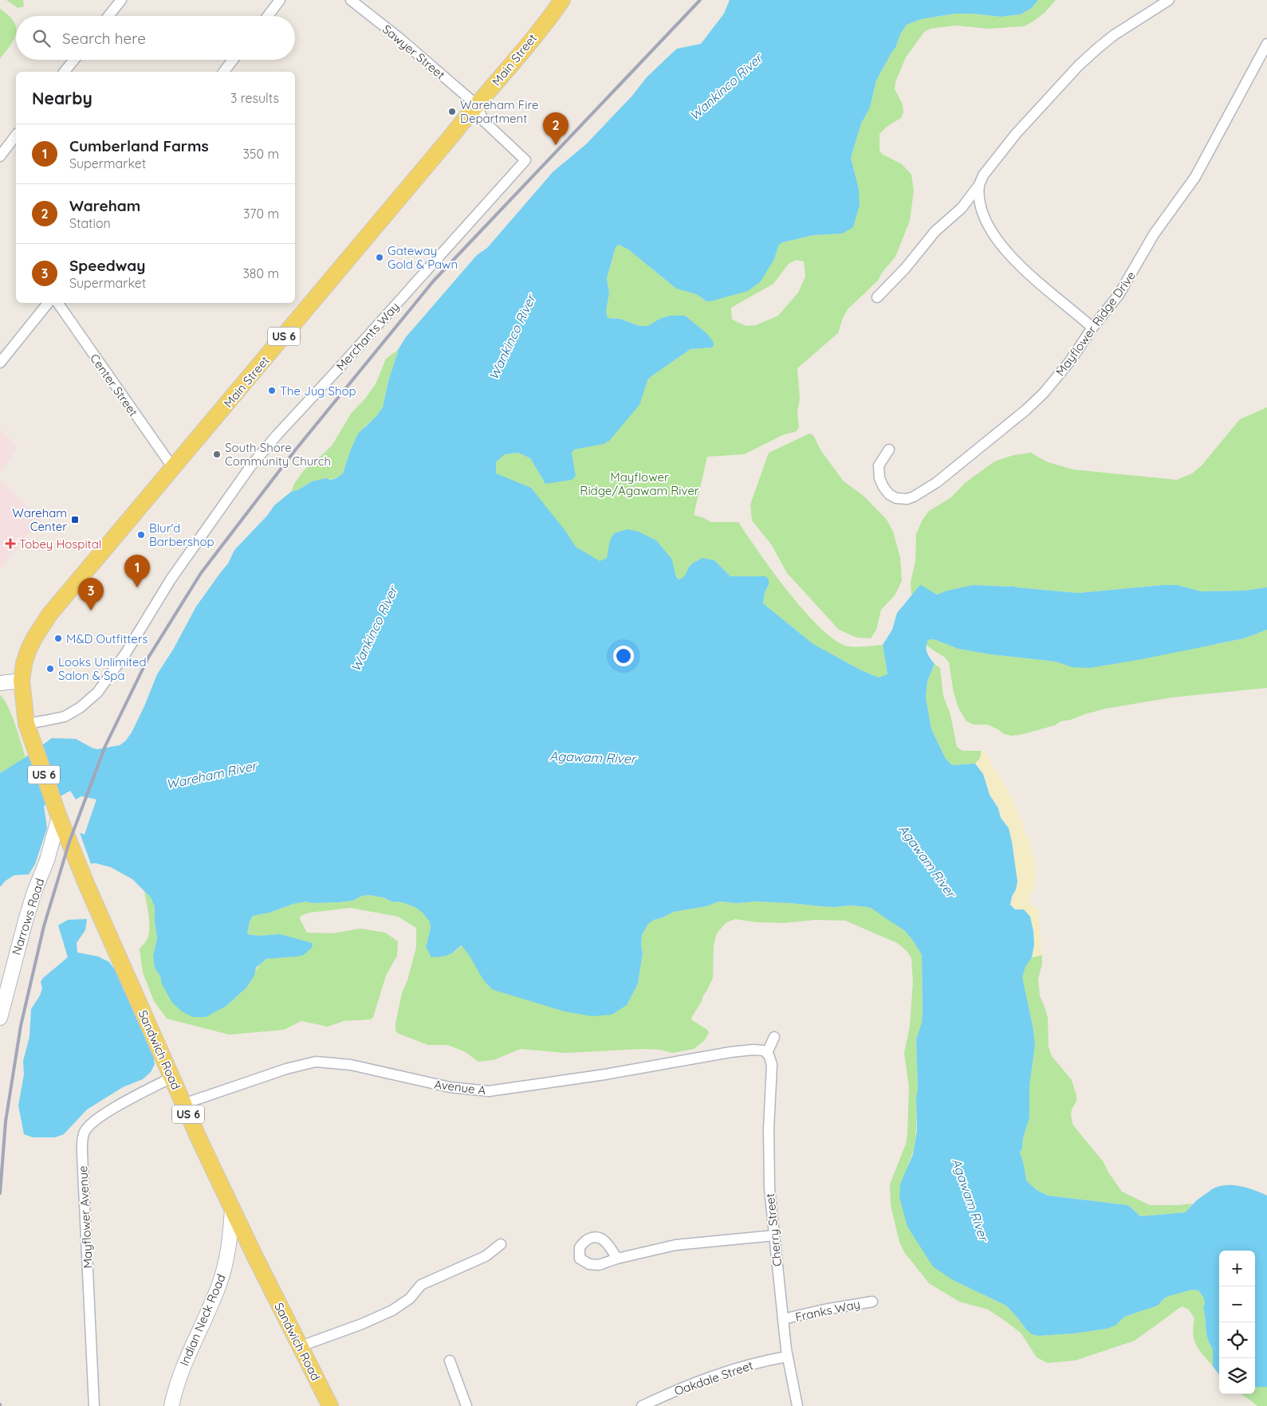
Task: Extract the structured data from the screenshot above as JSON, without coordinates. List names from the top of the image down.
{
  "streets": {
    "main road": ["Main Street", "US 6", "Sandwich Road"],
    "street": [
      "Sawyer Street",
      "Mayflower Ridge Drive",
      "Merchants Way",
      "Center Street",
      "Narrows Road",
      "Avenue A",
      "Mayflower Avenue",
      "Cherry Street",
      "Franks Way",
      "Indian Neck Road",
      "Oakdale Street"
    ]
  },
  "crossings": [
    ["Sawyer Street", "Main Street"],
    ["Sawyer Street", "Merchants Way"],
    ["Main Street", "Merchants Way"],
    ["Main Street", "Center Street"],
    ["Main Street", "Sandwich Road"],
    ["Merchants Way", "Sandwich Road"],
    ["Narrows Road", "Sandwich Road"],
    ["Sandwich Road", "Avenue A"],
    ["Sandwich Road", "Mayflower Avenue"],
    ["Sandwich Road", "Indian Neck Road"],
    ["Avenue A", "Cherry Street"],
    ["Cherry Street", "Franks Way"],
    ["Cherry Street", "Oakdale Street"]
  ],
  "water": ["Wankinco River", "Agawam River", "Wareham River"],
  "parks": ["Mayflower Ridge/Agawam River"],
  "places": {
    "other": [
      "Wareham Fire Department",
      "Gateway Gold & Pawn",
      "The Jug Shop",
      "South Shore Community Church",
      "Blur'd Barbershop",
      "M&D Outfitters",
      "Looks Unlimited Salon & Spa"
    ],
    "transit": ["Wareham Center"],
    "health": ["Tobey Hospital"]
  },
  "page": {
    "search": "Search here",
    "heading": ["Nearby", "3 results"],
    "pins": ["2", "1", "3"],
    "list": [
      {
        "mark": "1",
        "name": "Cumberland Farms",
        "note": "Supermarket",
        "value": "350 m"
      },
      {
        "mark": "2",
        "name": "Wareham",
        "note": "Station",
        "value": "370 m"
      },
      {
        "mark": "3",
        "name": "Speedway",
        "note": "Supermarket",
        "value": "380 m"
      }
    ],
    "map_buttons": ["+", "−"]
  }
}
